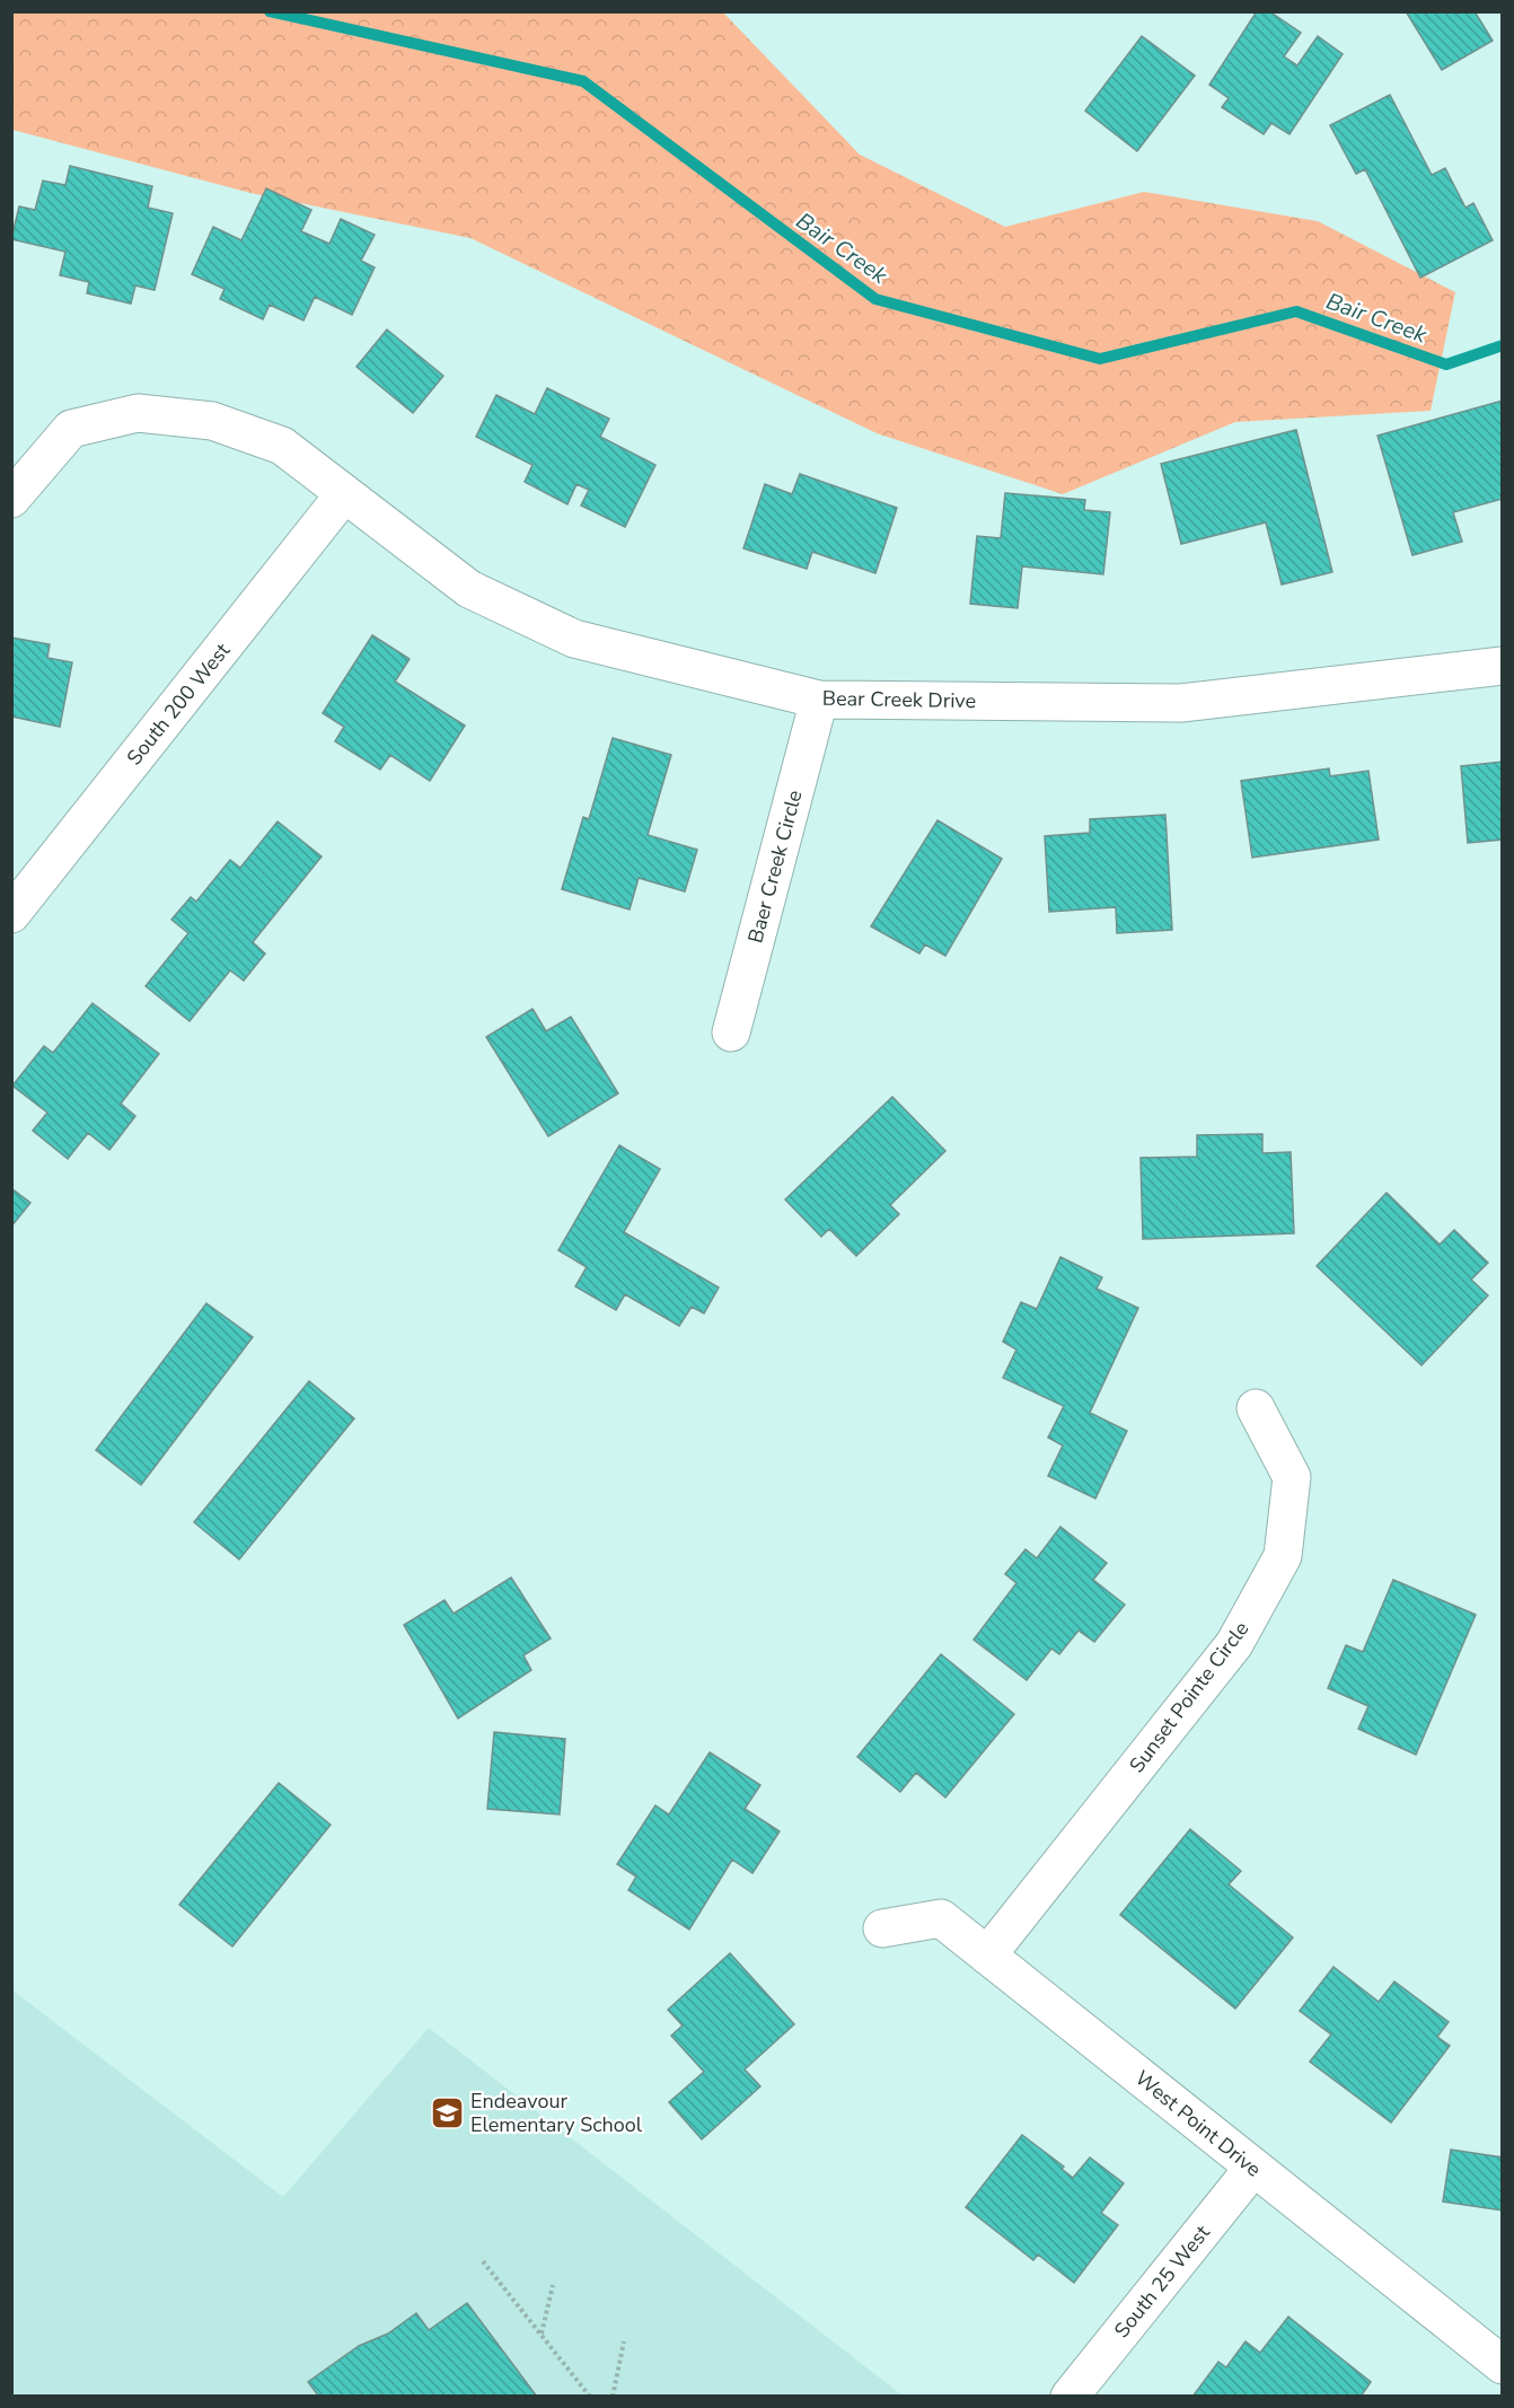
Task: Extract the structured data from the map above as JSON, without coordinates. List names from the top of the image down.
{
  "streets": {
    "street": [
      "Bear Creek Drive",
      "South 200 West",
      "Baer Creek Circle",
      "Sunset Pointe Circle",
      "West Point Drive",
      "South 25 West"
    ]
  },
  "crossings": [
    ["Bear Creek Drive", "South 200 West"],
    ["Bear Creek Drive", "Baer Creek Circle"],
    ["Sunset Pointe Circle", "West Point Drive"],
    ["West Point Drive", "South 25 West"]
  ],
  "water": ["Bair Creek"],
  "places": {
    "school or university": ["Endeavour Elementary School"]
  }
}
